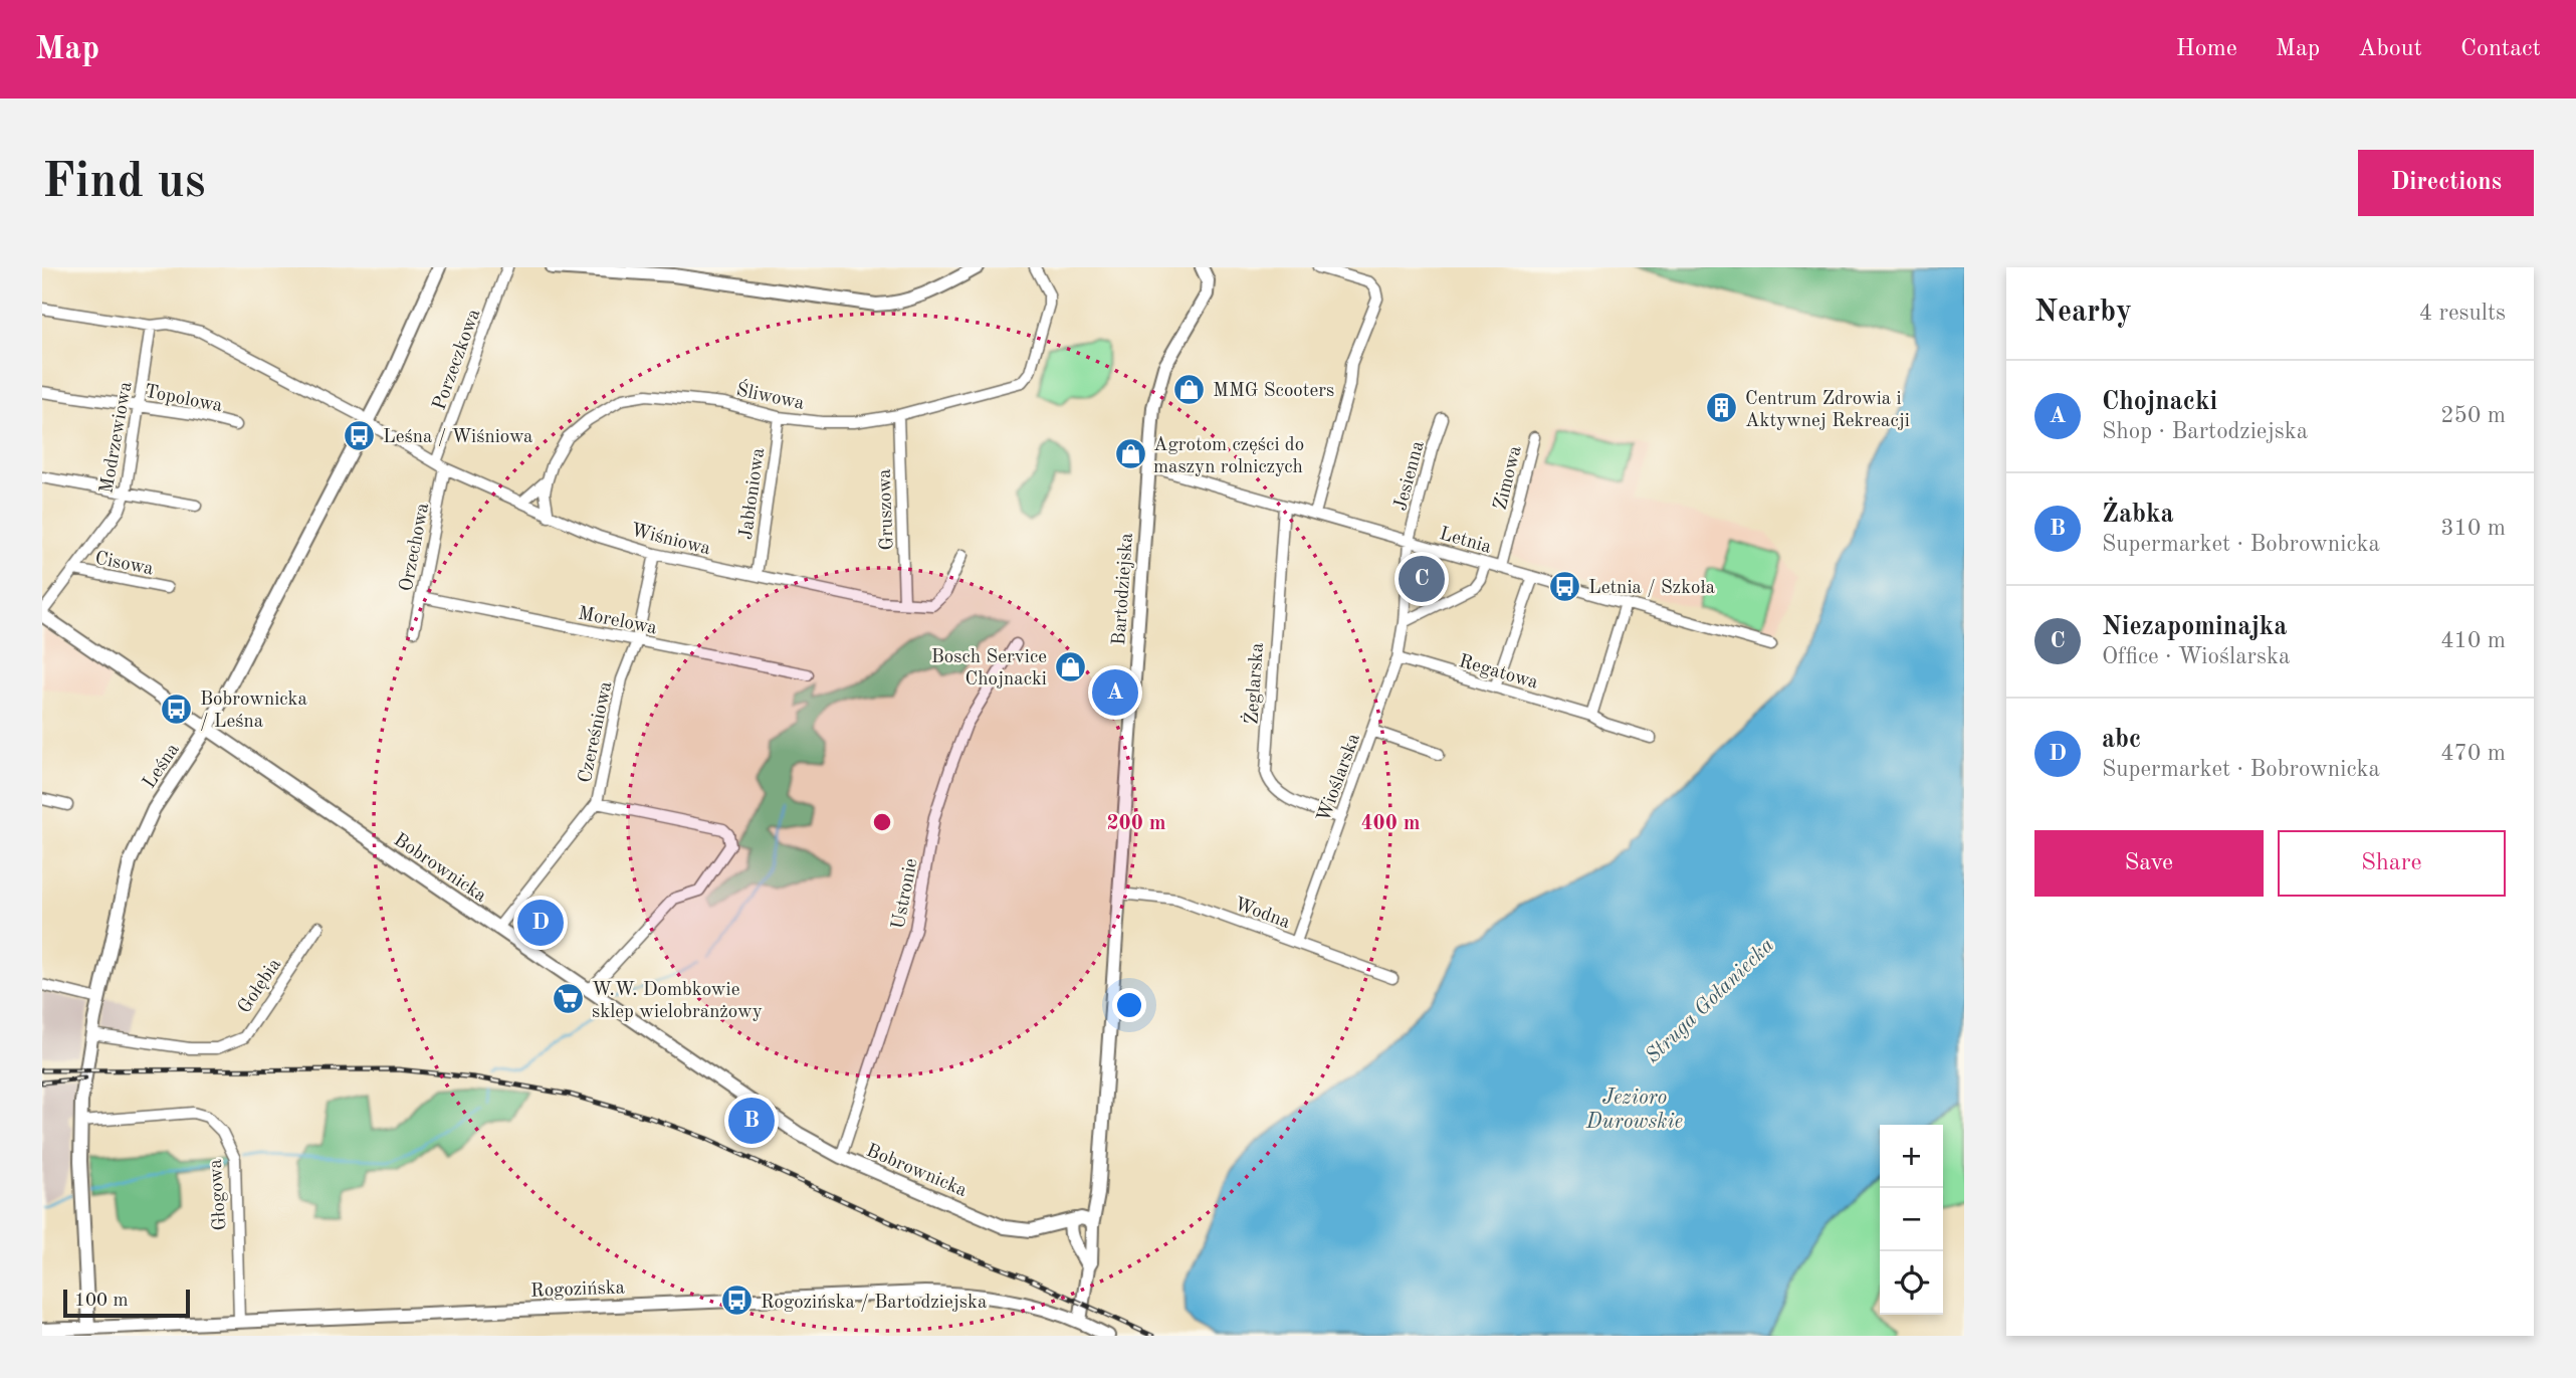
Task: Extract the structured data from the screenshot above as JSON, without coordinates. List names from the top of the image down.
{
  "streets": {
    "street": [
      "Porzeczkowa",
      "Śliwowa",
      "Topolowa",
      "Modrzewiowa",
      "Jesienna",
      "Zimowa",
      "Jabłoniowa",
      "Gruszowa",
      "Wiśniowa",
      "Letnia",
      "Orzechowa",
      "Cisowa",
      "Bartodziejska",
      "Morelowa",
      "Regatowa",
      "Żeglarska",
      "Czereśniowa",
      "Leśna",
      "Wioślarska",
      "Bobrownicka",
      "Ustronie",
      "Wodna",
      "Gołębia",
      "Głogowa",
      "Rogozińska"
    ]
  },
  "crossings": [
    ["Porzeczkowa", "Wiśniowa"],
    ["Porzeczkowa", "Orzechowa"],
    ["Śliwowa", "Jabłoniowa"],
    ["Śliwowa", "Gruszowa"],
    ["Śliwowa", "Wiśniowa"],
    ["Topolowa", "Modrzewiowa"],
    ["Modrzewiowa", "Wiśniowa"],
    ["Modrzewiowa", "Cisowa"],
    ["Modrzewiowa", "Bobrownicka"],
    ["Jesienna", "Letnia"],
    ["Jesienna", "Wioślarska"],
    ["Zimowa", "Letnia"],
    ["Jabłoniowa", "Wiśniowa"],
    ["Gruszowa", "Wiśniowa"],
    ["Wiśniowa", "Orzechowa"],
    ["Wiśniowa", "Czereśniowa"],
    ["Wiśniowa", "Leśna"],
    ["Letnia", "Bartodziejska"],
    ["Letnia", "Żeglarska"],
    ["Letnia", "Wioślarska"],
    ["Orzechowa", "Morelowa"],
    ["Bartodziejska", "Bobrownicka"],
    ["Bartodziejska", "Wodna"],
    ["Bartodziejska", "Rogozińska"],
    ["Morelowa", "Czereśniowa"],
    ["Regatowa", "Wioślarska"],
    ["Żeglarska", "Wioślarska"],
    ["Czereśniowa", "Bobrownicka"],
    ["Leśna", "Bobrownicka"],
    ["Leśna", "Gołębia"],
    ["Leśna", "Głogowa"],
    ["Leśna", "Rogozińska"],
    ["Wioślarska", "Wodna"],
    ["Bobrownicka", "Ustronie"],
    ["Głogowa", "Rogozińska"]
  ],
  "water": ["Struga Gołaniecka", "Jezioro Durowskie"],
  "places": {
    "shop": ["MMG Scooters", "Agrotom części do maszyn rolniczych", "Bosch Service Chojnacki"],
    "building": ["Centrum Zdrowia i Aktywnej Rekreacji"],
    "bus stop": [
      "Leśna / Wiśniowa",
      "Letnia / Szkoła",
      "Bobrownicka / Leśna",
      "Rogozińska / Bartodziejska"
    ],
    "supermarket": ["W.W. Dombkowie sklep wielobranżowy"]
  },
  "scale_bar": "100 m",
  "page": {
    "header": "Map",
    "nav": [
      "Home",
      "Map",
      "About",
      "Contact"
    ],
    "buttons": [
      "Directions",
      ["Save", "Share"]
    ],
    "title": "Find us",
    "heading": ["Nearby", "4 results"],
    "list": [
      {
        "mark": "A",
        "name": "Chojnacki",
        "note": "Shop · Bartodziejska",
        "value": "250 m"
      },
      {
        "mark": "B",
        "name": "Żabka",
        "note": "Supermarket · Bobrownicka",
        "value": "310 m"
      },
      {
        "mark": "C",
        "name": "Niezapominajka",
        "note": "Office · Wioślarska",
        "value": "410 m"
      },
      {
        "mark": "D",
        "name": "abc",
        "note": "Supermarket · Bobrownicka",
        "value": "470 m"
      }
    ],
    "pins": [
      "C",
      "A",
      "D",
      "B"
    ],
    "map_buttons": ["+", "−"],
    "scale": "100 m"
  },
  "rings": ["200 m", "400 m"]
}
